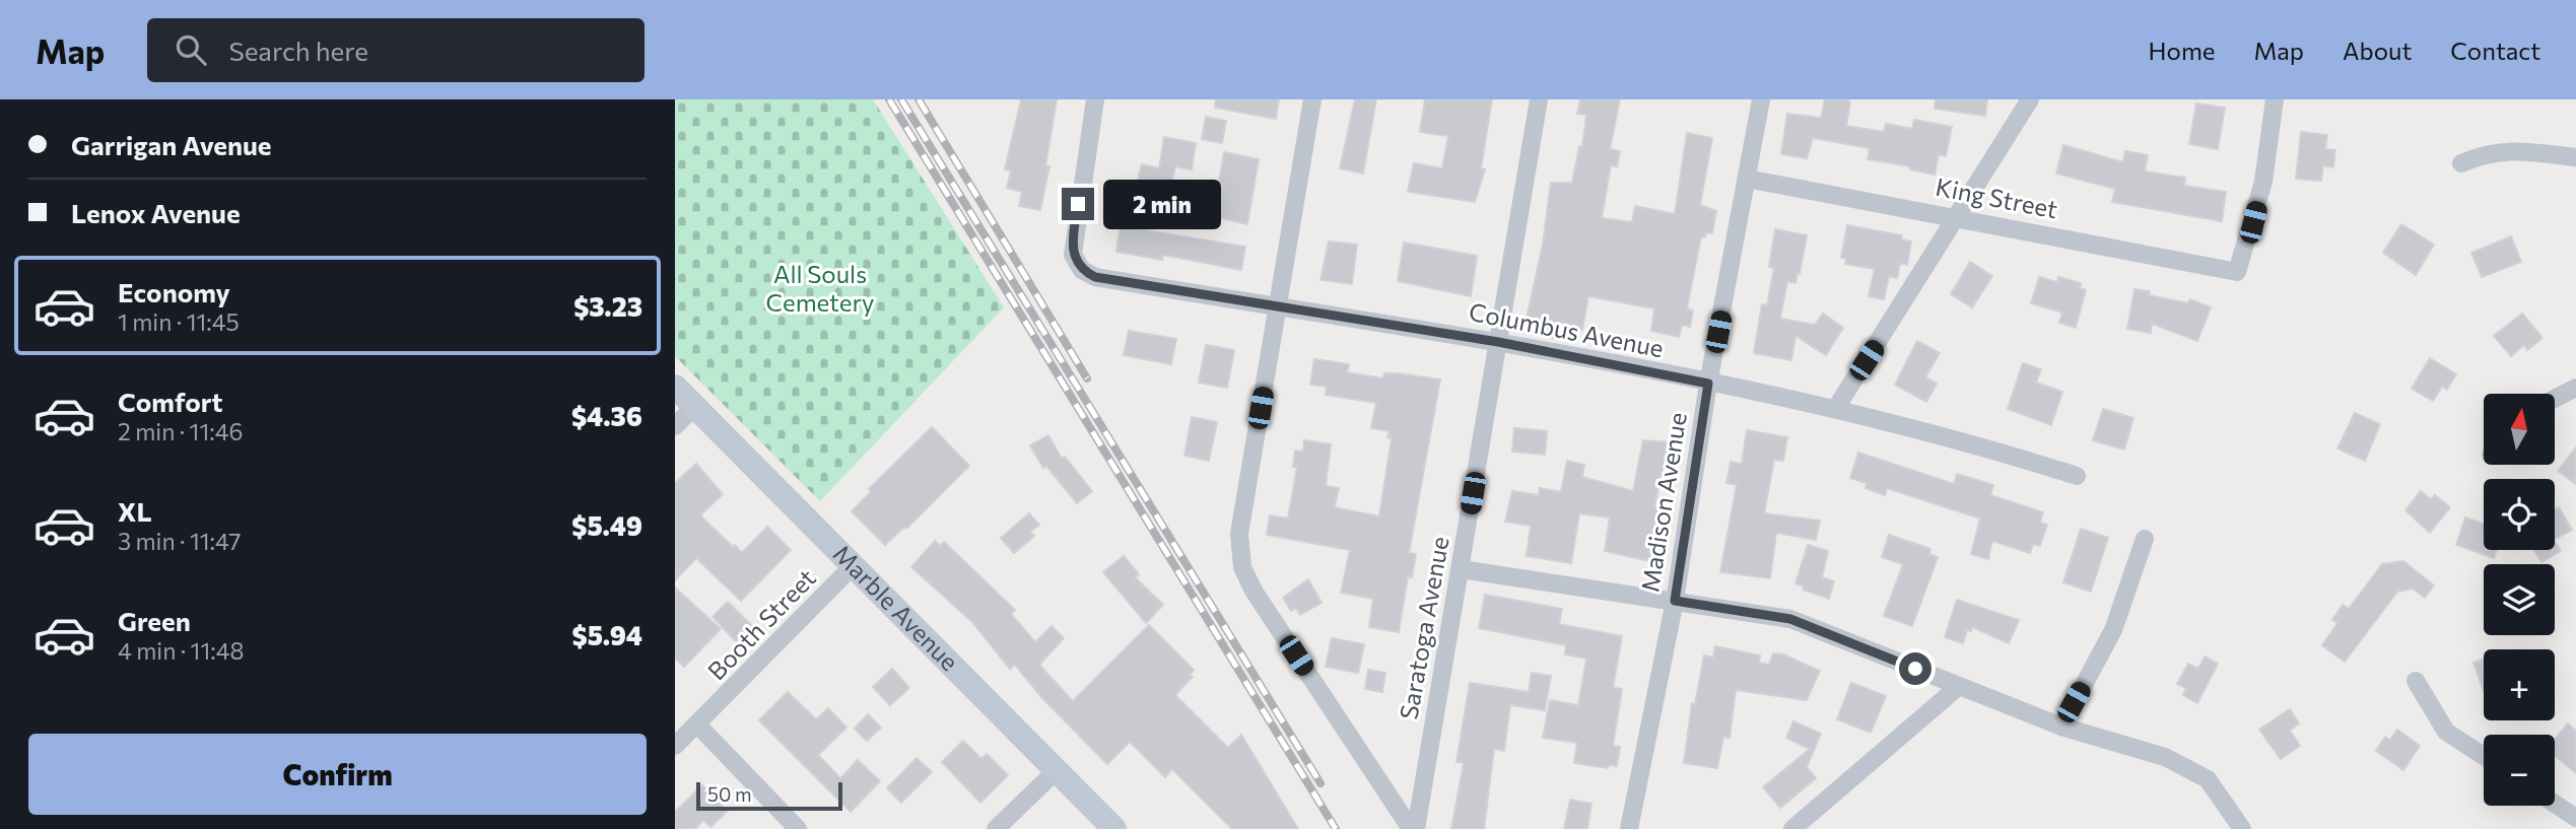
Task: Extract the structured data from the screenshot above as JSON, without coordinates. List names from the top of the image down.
{
  "streets": {
    "street": [
      "King Street",
      "Columbus Avenue",
      "Madison Avenue",
      "Marble Avenue",
      "Booth Street",
      "Saratoga Avenue"
    ]
  },
  "crossings": [
    ["King Street", "Madison Avenue"],
    ["Columbus Avenue", "Madison Avenue"],
    ["Columbus Avenue", "Saratoga Avenue"],
    ["Marble Avenue", "Booth Street"]
  ],
  "parks": ["All Souls Cemetery"],
  "scale_bar": "50 m",
  "north": "top",
  "page": {
    "header": "Map",
    "search": "Search here",
    "nav": [
      "Home",
      "Map",
      "About",
      "Contact"
    ],
    "banner": ["Garrigan Avenue", "Lenox Avenue"],
    "bubble": "2 min",
    "list": [
      {
        "name": "Economy",
        "note": "1 min · 11:45",
        "value": "$3.23"
      },
      {
        "name": "Comfort",
        "note": "2 min · 11:46",
        "value": "$4.36"
      },
      {
        "name": "XL",
        "note": "3 min · 11:47",
        "value": "$5.49"
      },
      {
        "name": "Green",
        "note": "4 min · 11:48",
        "value": "$5.94"
      }
    ],
    "map_buttons": ["+", "−"],
    "buttons": "Confirm",
    "scale": "50 m"
  }
}
